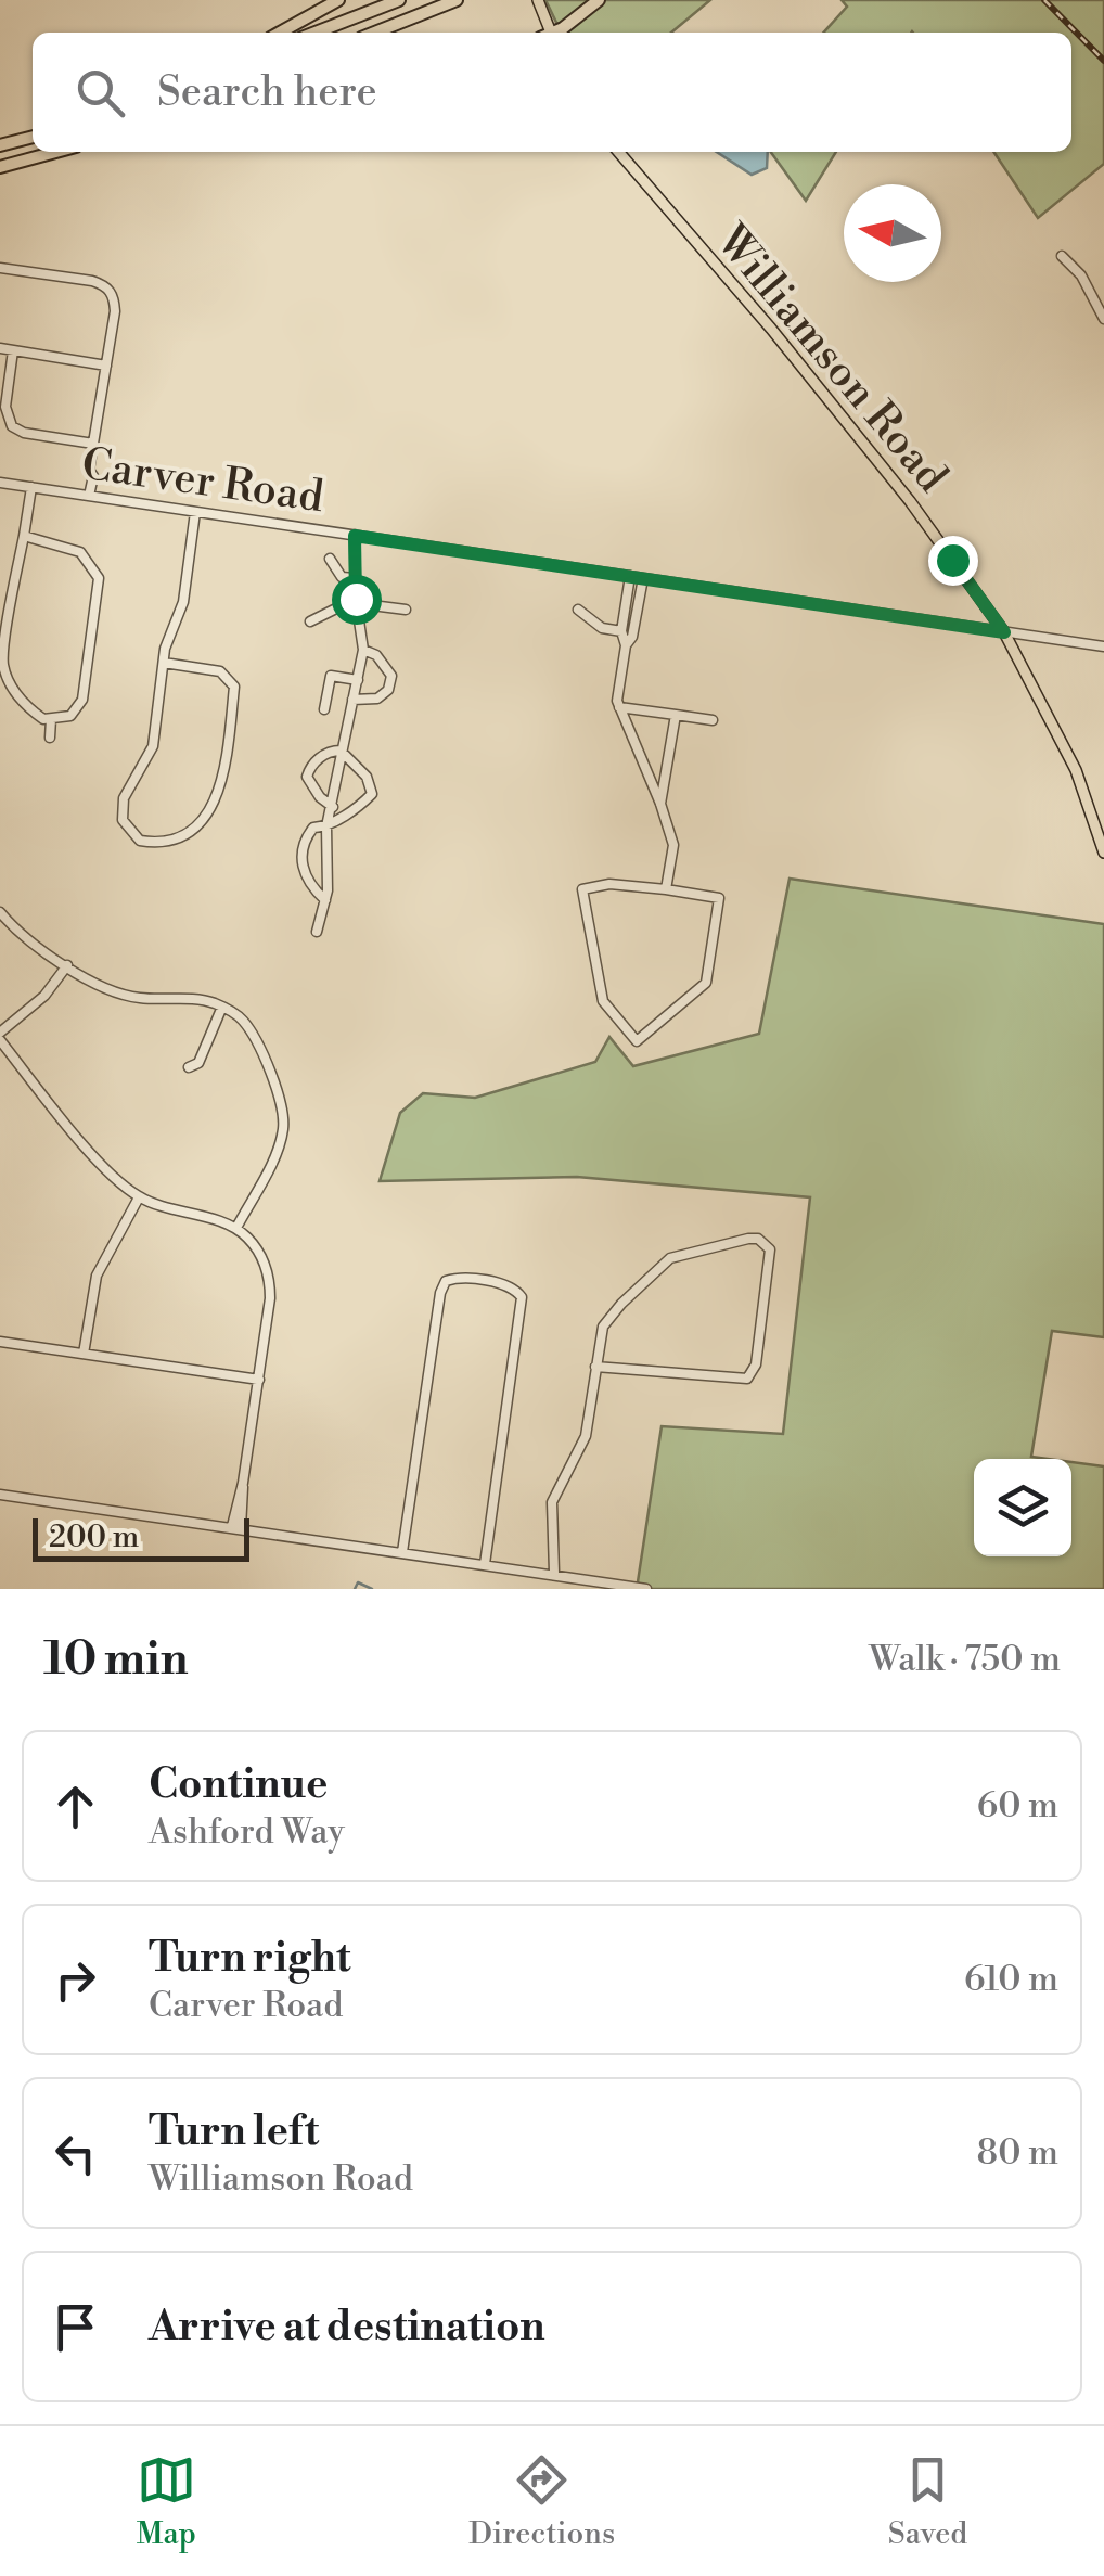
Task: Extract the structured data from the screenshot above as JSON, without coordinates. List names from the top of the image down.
{
  "streets": {
    "main road": ["Williamson Road"],
    "street": ["Carver Road"]
  },
  "crossings": [
    ["Williamson Road", "Carver Road"]
  ],
  "scale_bar": "200 m",
  "north": "left",
  "page": {
    "search": "Search here",
    "scale": "200 m",
    "heading": ["10 min", "Walk · 750 m"],
    "list": [
      ["Continue", "Ashford Way", "60 m"],
      ["Turn right", "Carver Road", "610 m"],
      ["Turn left", "Williamson Road", "80 m"],
      "Arrive at destination"
    ],
    "nav": ["Map", "Directions", "Saved"]
  }
}
